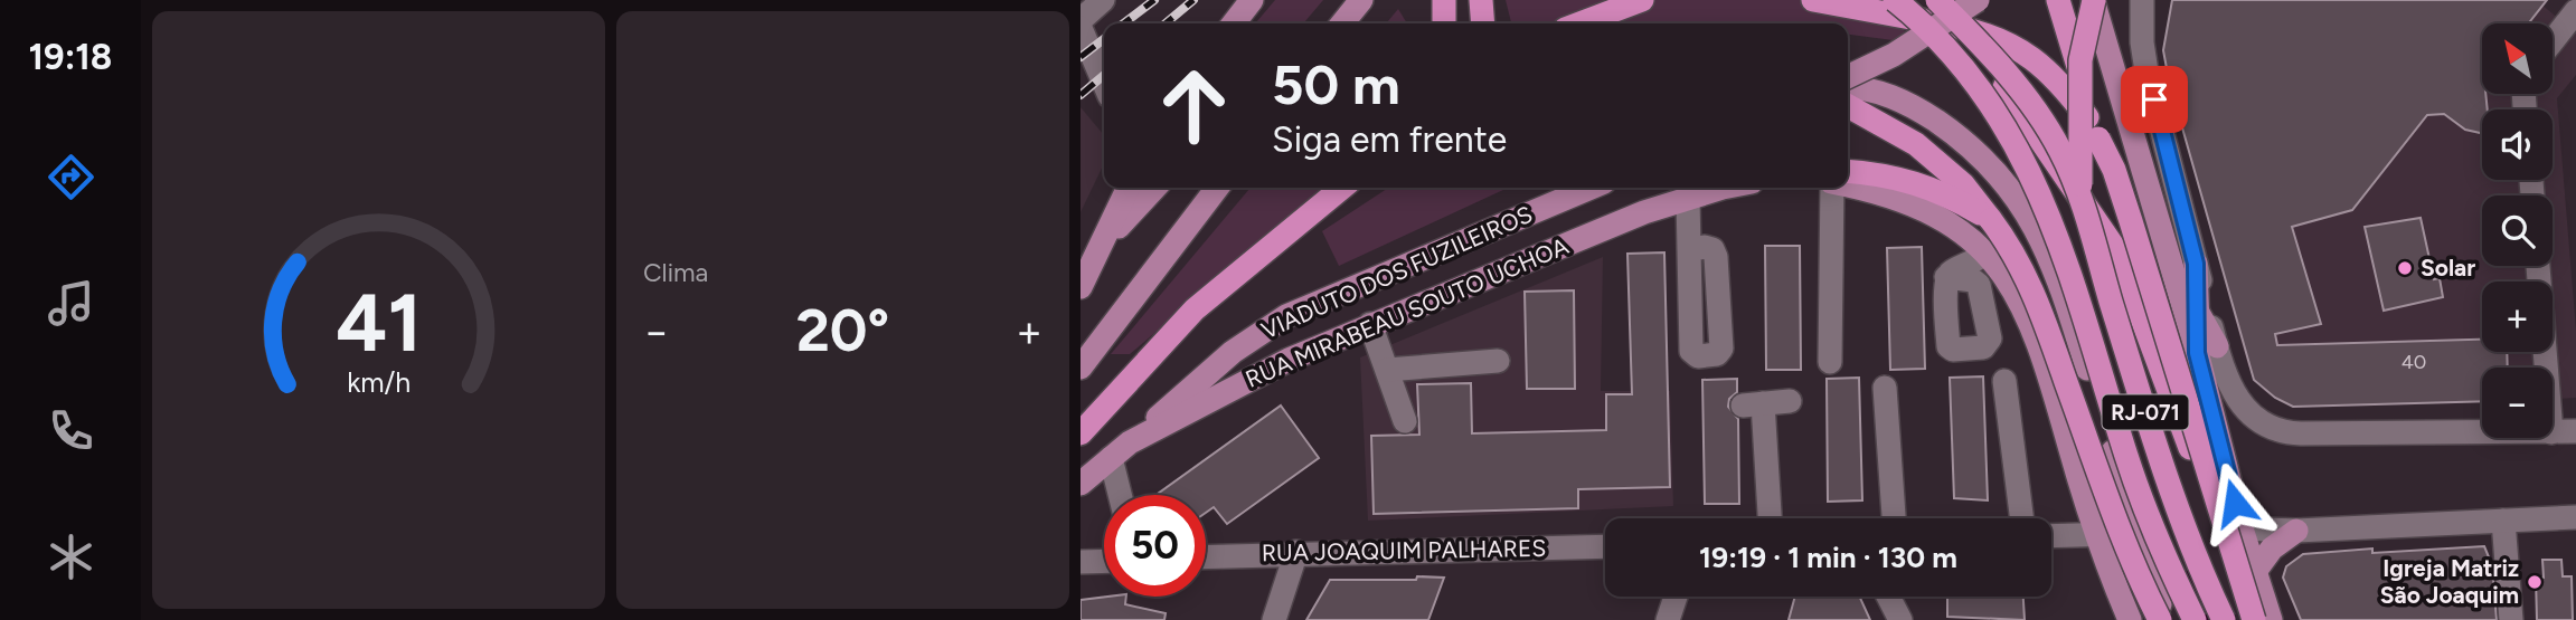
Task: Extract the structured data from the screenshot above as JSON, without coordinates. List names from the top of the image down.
{
  "streets": {
    "highway": ["RJ-071"],
    "main road": ["VIADUTO DOS FUZILEIROS", "RUA MIRABEAU SOUTO UCHOA"],
    "street": ["RUA JOAQUIM PALHARES"]
  },
  "crossings": [
    ["VIADUTO DOS FUZILEIROS", "RUA MIRABEAU SOUTO UCHOA"]
  ],
  "places": ["Solar", "Igreja Matriz São Joaquim"],
  "house_numbers": ["40"],
  "north": "top left",
  "page": {
    "tabs": "19:18",
    "tile": "Clima",
    "map_buttons": ["+", "−"],
    "turn": ["50 m", "Siga em frente"],
    "heat": ["−", "20°", "+"],
    "limit": "50",
    "trip": "19:19 · 1 min · 130 m",
    "gauge": ["41", "km/h"]
  }
}
